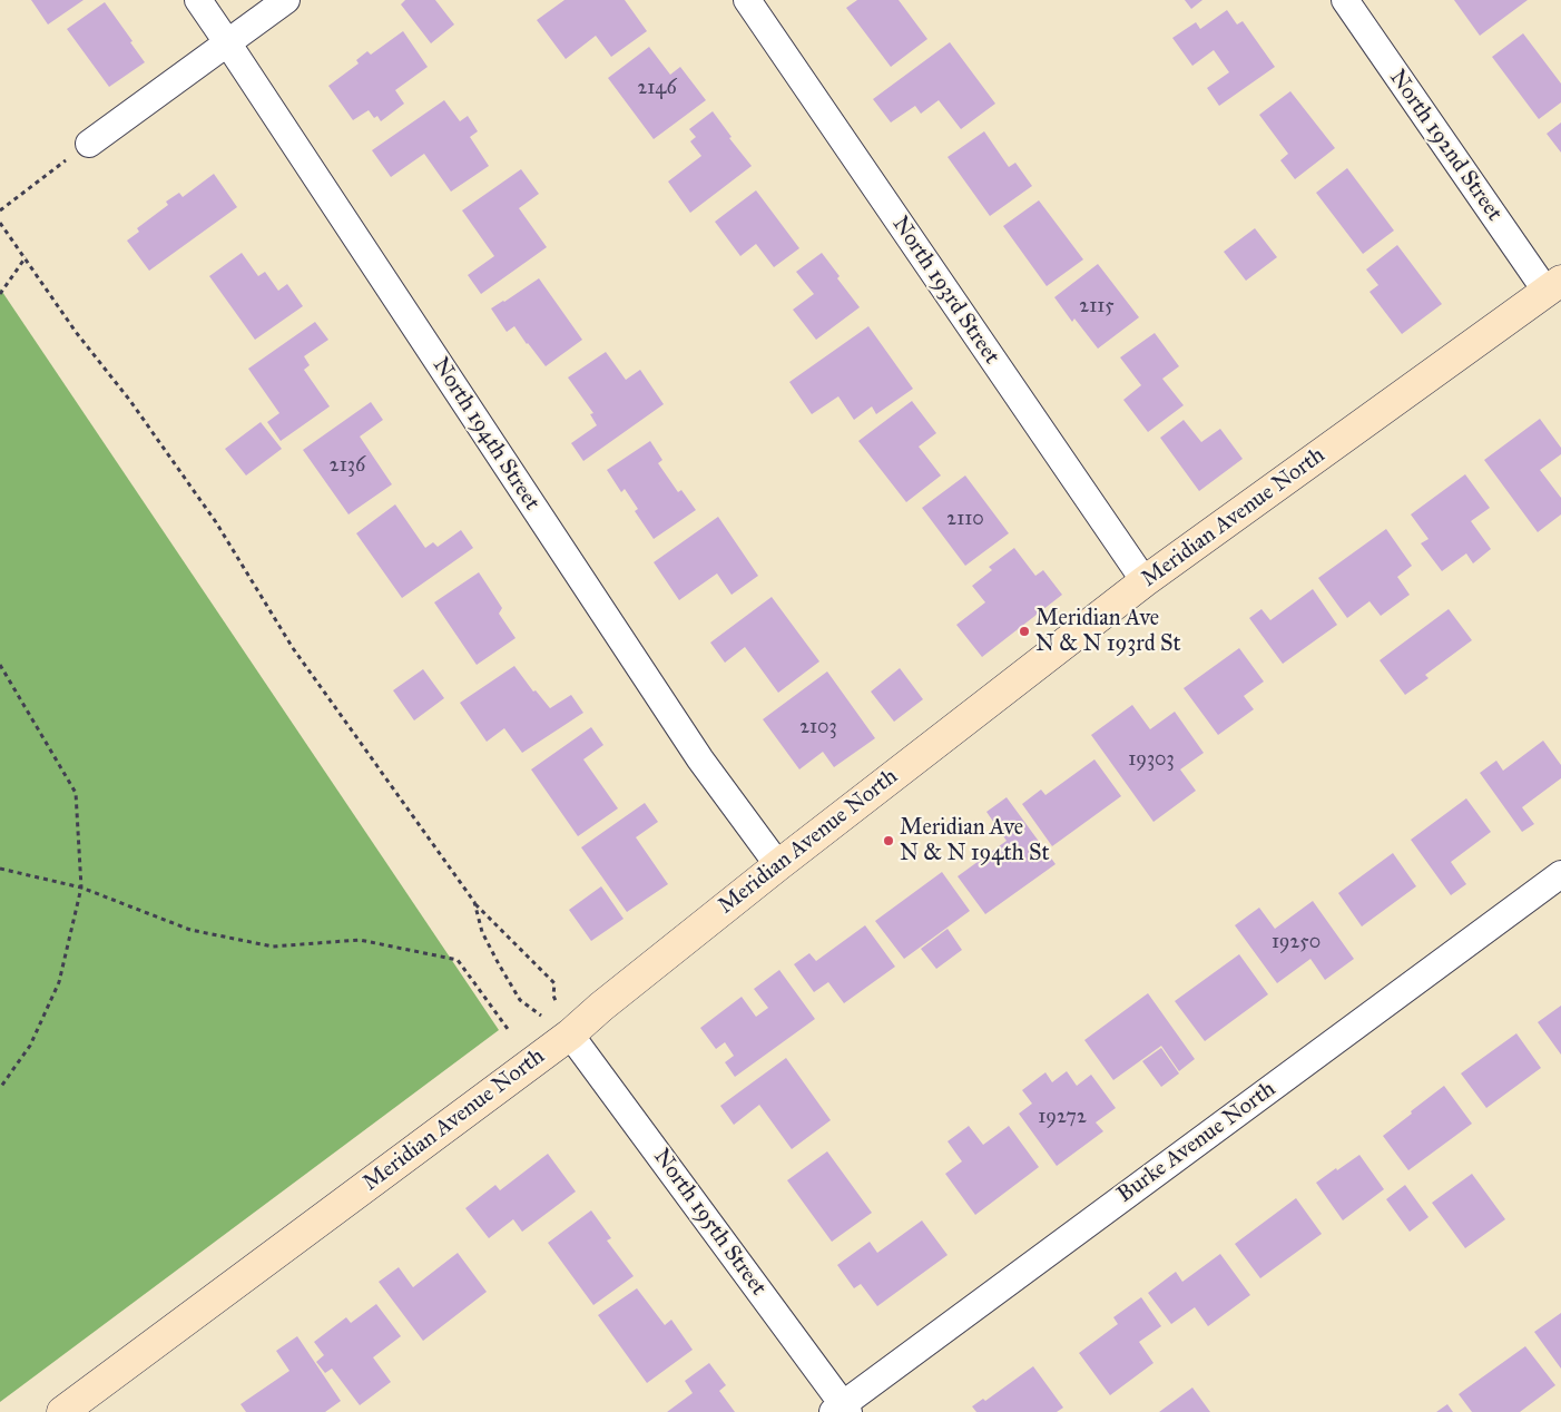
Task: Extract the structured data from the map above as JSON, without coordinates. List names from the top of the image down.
{
  "streets": {
    "street": [
      "North 192nd Street",
      "North 193rd Street",
      "North 194th Street",
      "Meridian Avenue North",
      "Burke Avenue North",
      "North 195th Street"
    ]
  },
  "crossings": [
    ["North 192nd Street", "Meridian Avenue North"],
    ["North 193rd Street", "Meridian Avenue North"],
    ["North 194th Street", "Meridian Avenue North"],
    ["Meridian Avenue North", "North 195th Street"],
    ["Burke Avenue North", "North 195th Street"]
  ],
  "places": ["Meridian Ave N & N 193rd St", "Meridian Ave N & N 194th St"],
  "house_numbers": [
    "2146",
    "2115",
    "2136",
    "2110",
    "2103",
    "19303",
    "19250",
    "19272"
  ]
}
